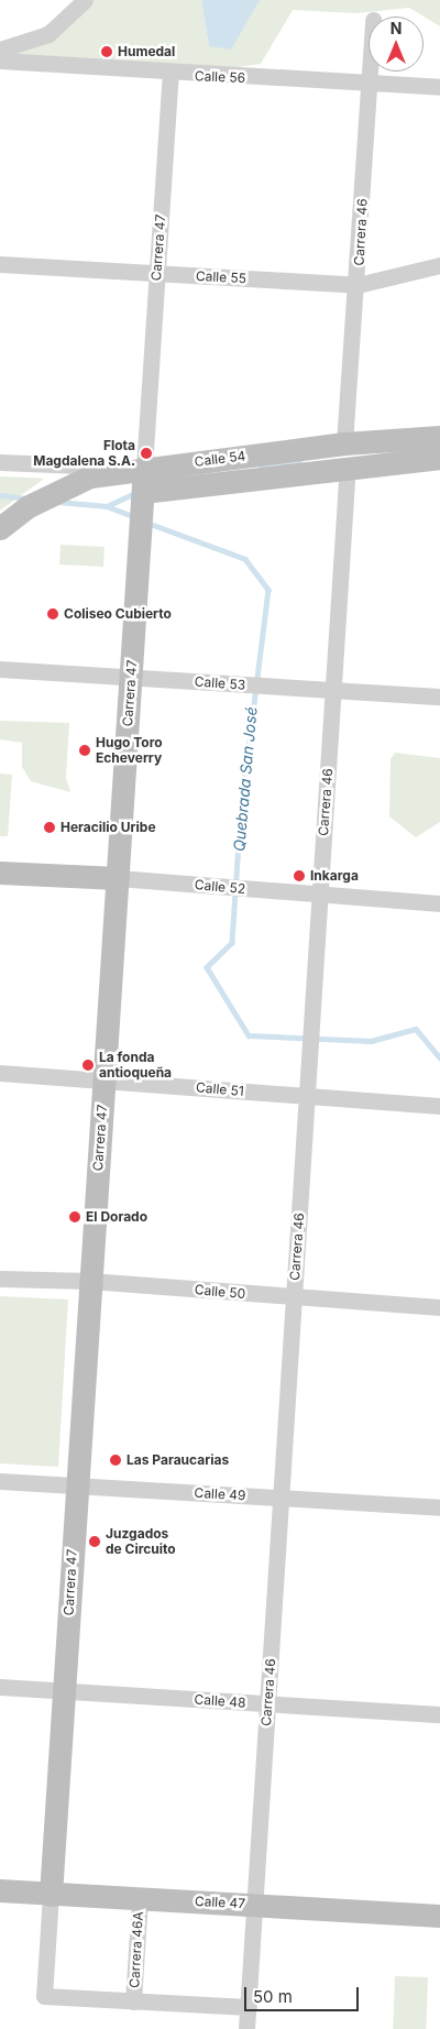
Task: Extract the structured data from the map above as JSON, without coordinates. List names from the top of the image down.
{
  "streets": {
    "main road": [
      "Carrera 47",
      "Calle 54",
      "Calle 52",
      "Calle 47"
    ],
    "street": [
      "Calle 56",
      "Carrera 46",
      "Calle 55",
      "Calle 53",
      "Calle 51",
      "Calle 50",
      "Calle 49",
      "Calle 48",
      "Carrera 46A"
    ]
  },
  "crossings": [
    ["Calle 56", "Carrera 46"],
    ["Calle 56", "Carrera 47"],
    ["Carrera 46", "Carrera 47"],
    ["Carrera 46", "Calle 55"],
    ["Carrera 46", "Calle 54"],
    ["Carrera 46", "Calle 53"],
    ["Carrera 46", "Calle 52"],
    ["Carrera 46", "Calle 51"],
    ["Carrera 46", "Calle 50"],
    ["Carrera 46", "Calle 49"],
    ["Carrera 46", "Calle 48"],
    ["Carrera 46", "Calle 47"],
    ["Carrera 47", "Calle 55"],
    ["Carrera 47", "Calle 54"],
    ["Carrera 47", "Calle 53"],
    ["Carrera 47", "Calle 52"],
    ["Carrera 47", "Calle 51"],
    ["Carrera 47", "Calle 50"],
    ["Carrera 47", "Calle 49"],
    ["Carrera 47", "Calle 48"],
    ["Carrera 47", "Calle 47"],
    ["Carrera 47", "Carrera 46A"],
    ["Calle 47", "Carrera 46A"]
  ],
  "water": ["Quebrada San José"],
  "places": [
    "Humedal",
    "Flota Magdalena S.A.",
    "Coliseo Cubierto",
    "Hugo Toro Echeverry",
    "Heracilio Uribe",
    "Inkarga",
    "La fonda antioqueña",
    "El Dorado",
    "Las Paraucarias",
    "Juzgados de Circuito"
  ],
  "scale_bar": "50 m",
  "north": "top"
}
